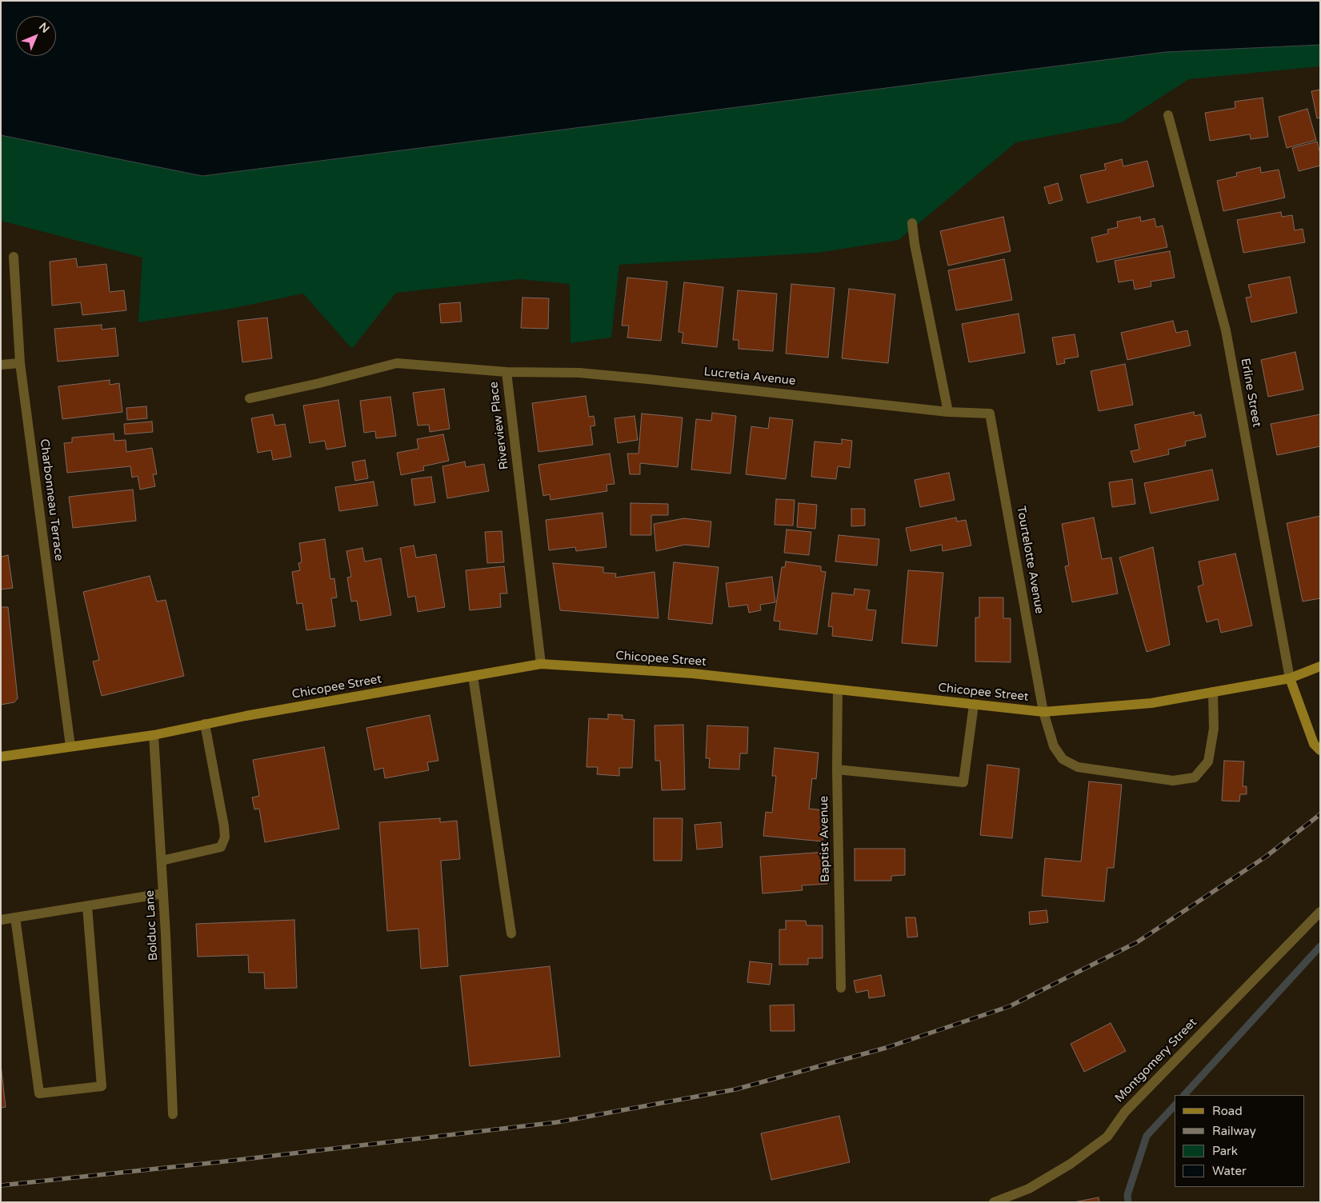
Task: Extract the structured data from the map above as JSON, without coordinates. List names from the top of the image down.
{
  "streets": {
    "main road": ["Chicopee Street"],
    "street": [
      "Lucretia Avenue",
      "Erline Street",
      "Riverview Place",
      "Charbonneau Terrace",
      "Tourtelotte Avenue",
      "Baptist Avenue",
      "Bolduc Lane",
      "Montgomery Street"
    ]
  },
  "crossings": [
    ["Lucretia Avenue", "Riverview Place"],
    ["Lucretia Avenue", "Tourtelotte Avenue"],
    ["Erline Street", "Chicopee Street"],
    ["Riverview Place", "Chicopee Street"],
    ["Charbonneau Terrace", "Chicopee Street"],
    ["Tourtelotte Avenue", "Chicopee Street"],
    ["Chicopee Street", "Baptist Avenue"],
    ["Chicopee Street", "Bolduc Lane"]
  ],
  "legend": [
    "Road",
    "Railway",
    "Park",
    "Water"
  ],
  "north": "top right"
}
